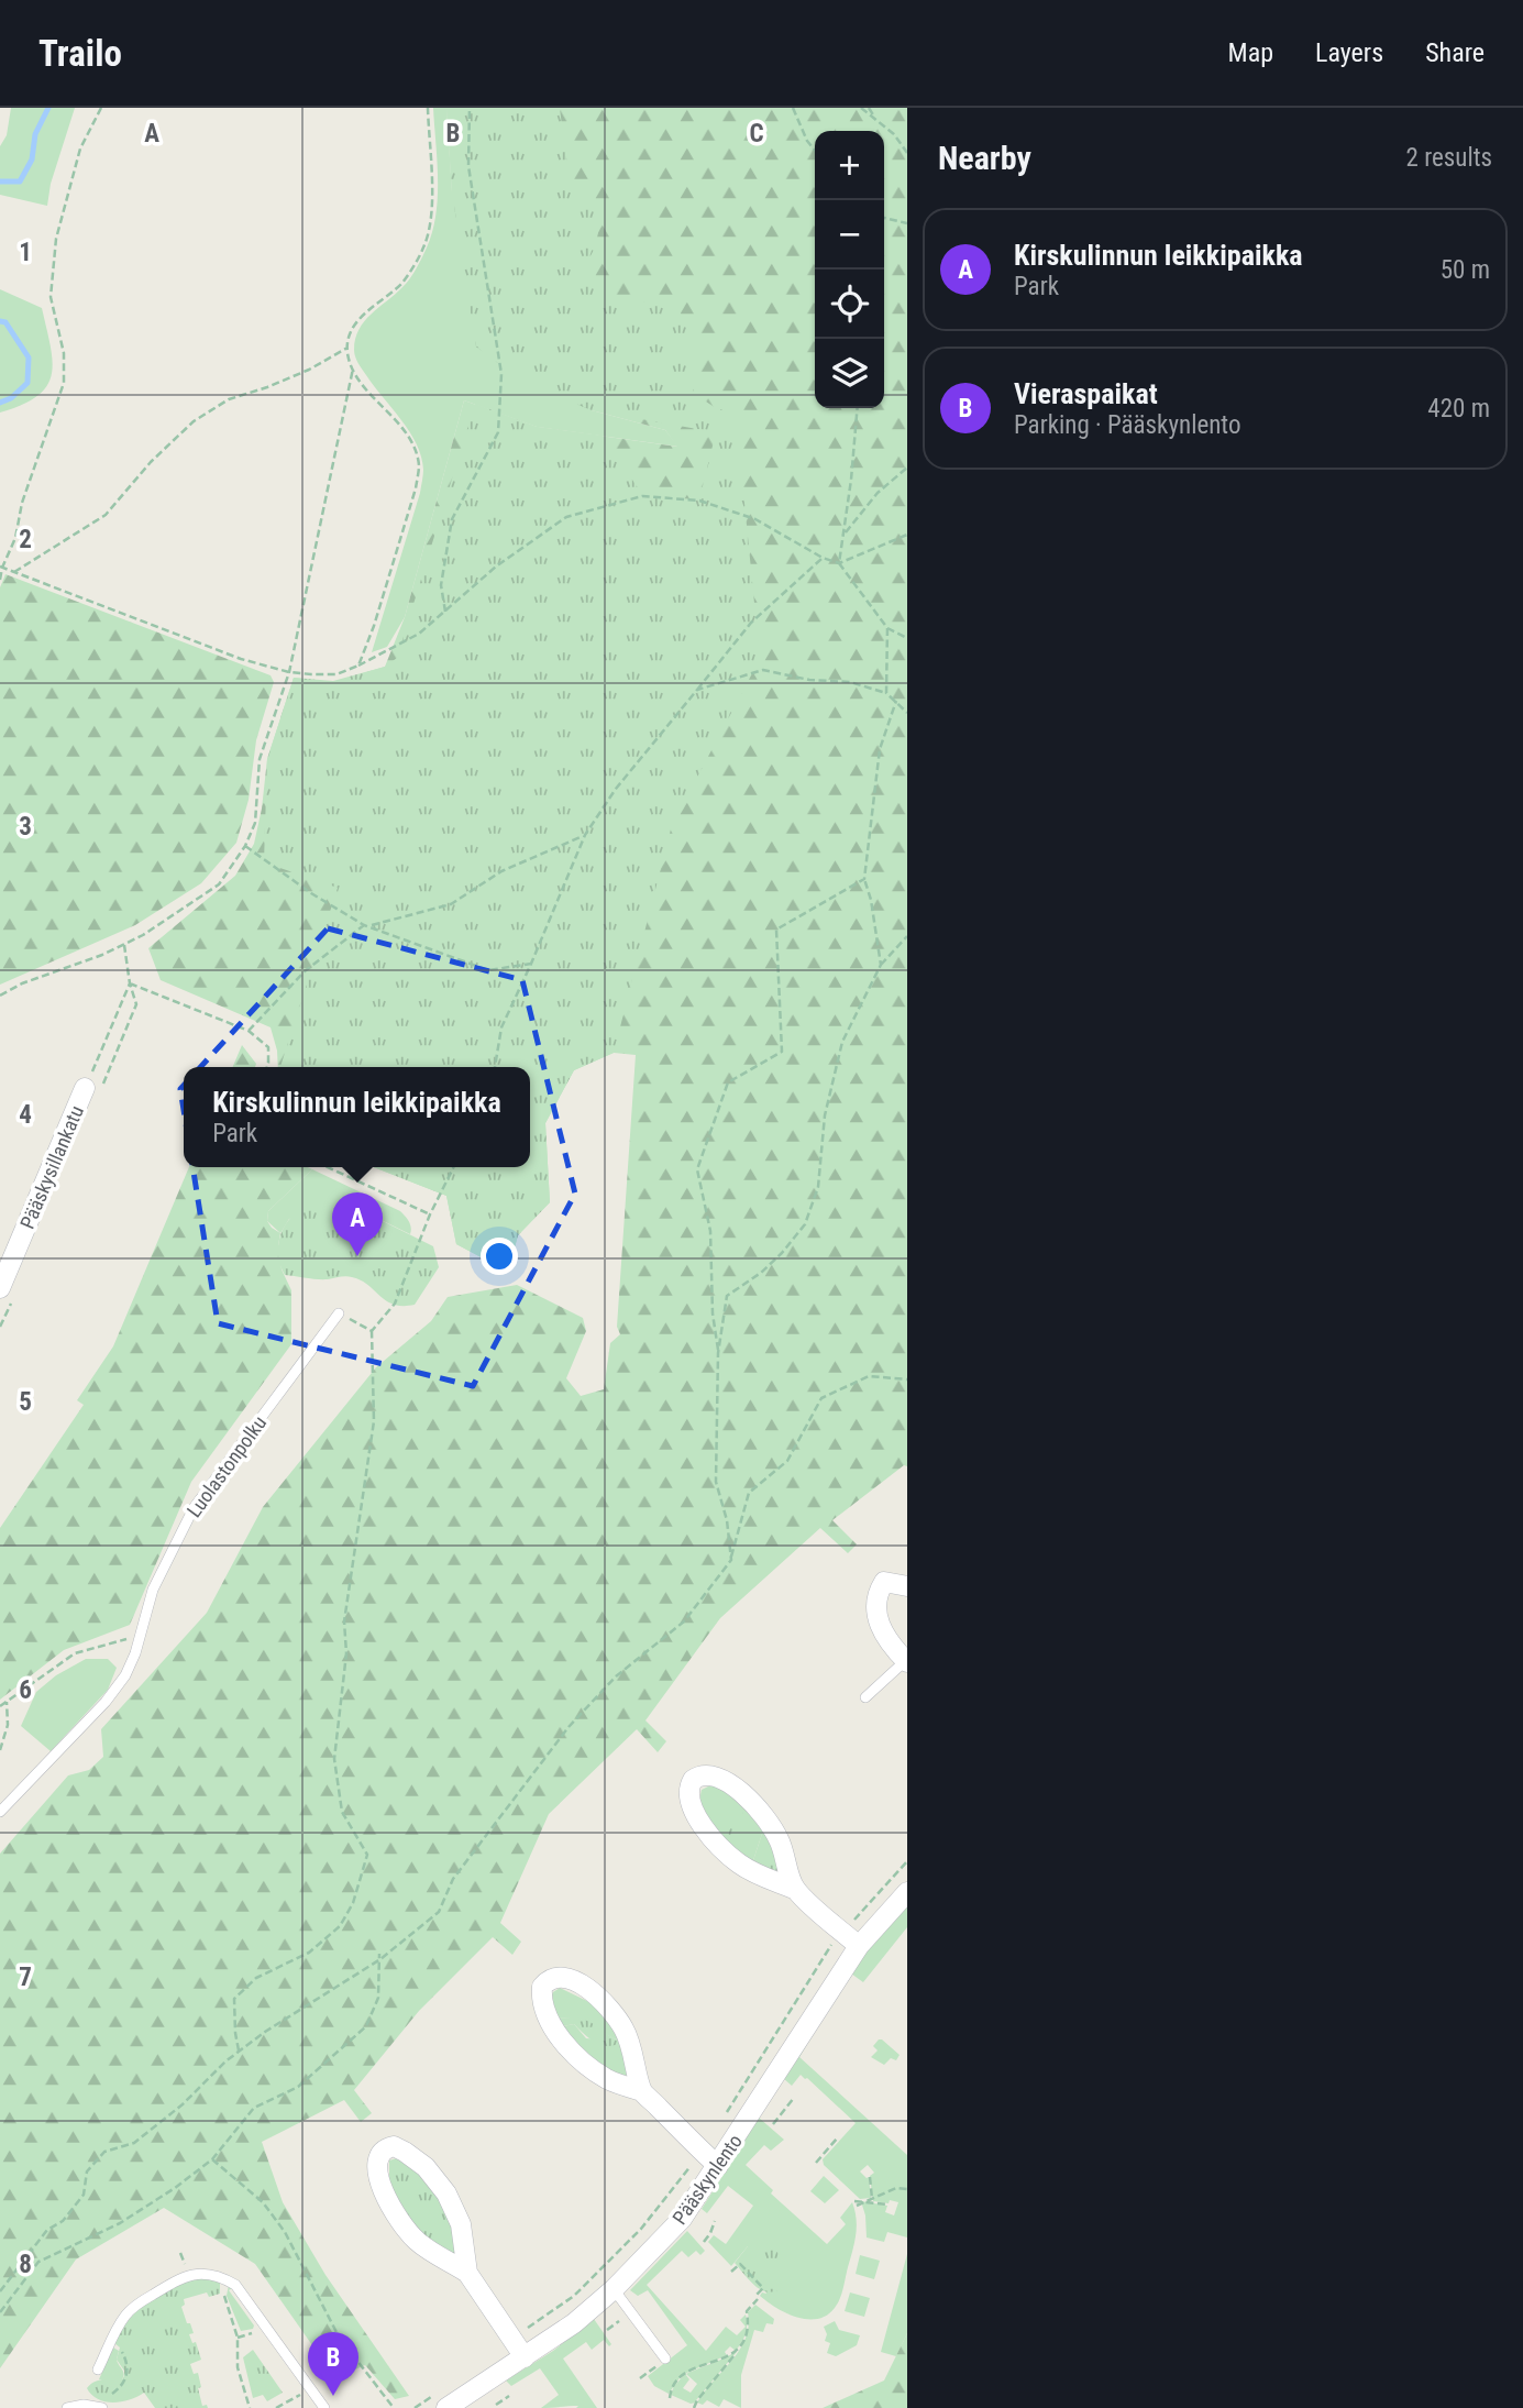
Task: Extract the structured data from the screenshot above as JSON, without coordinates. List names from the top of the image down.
{
  "streets": {
    "street": ["Pääskysillankatu", "Pääskynlento"],
    "lane": ["Luolastonpolku"]
  },
  "page": {
    "header": "Trailo",
    "nav": ["Map", "Layers", "Share"],
    "heading": ["Nearby", "2 results"],
    "map_buttons": ["+", "−"],
    "list": [
      {
        "mark": "A",
        "name": "Kirskulinnun leikkipaikka",
        "note": "Park",
        "value": "50 m"
      },
      {
        "mark": "B",
        "name": "Vieraspaikat",
        "note": "Parking · Pääskynlento",
        "value": "420 m"
      }
    ],
    "popup": ["Kirskulinnun leikkipaikka", "Park"],
    "pins": ["A", "B"]
  },
  "grid": {
    "columns": ["A", "B", "C"],
    "rows": [
      "1",
      "2",
      "3",
      "4",
      "5",
      "6",
      "7",
      "8"
    ]
  }
}
